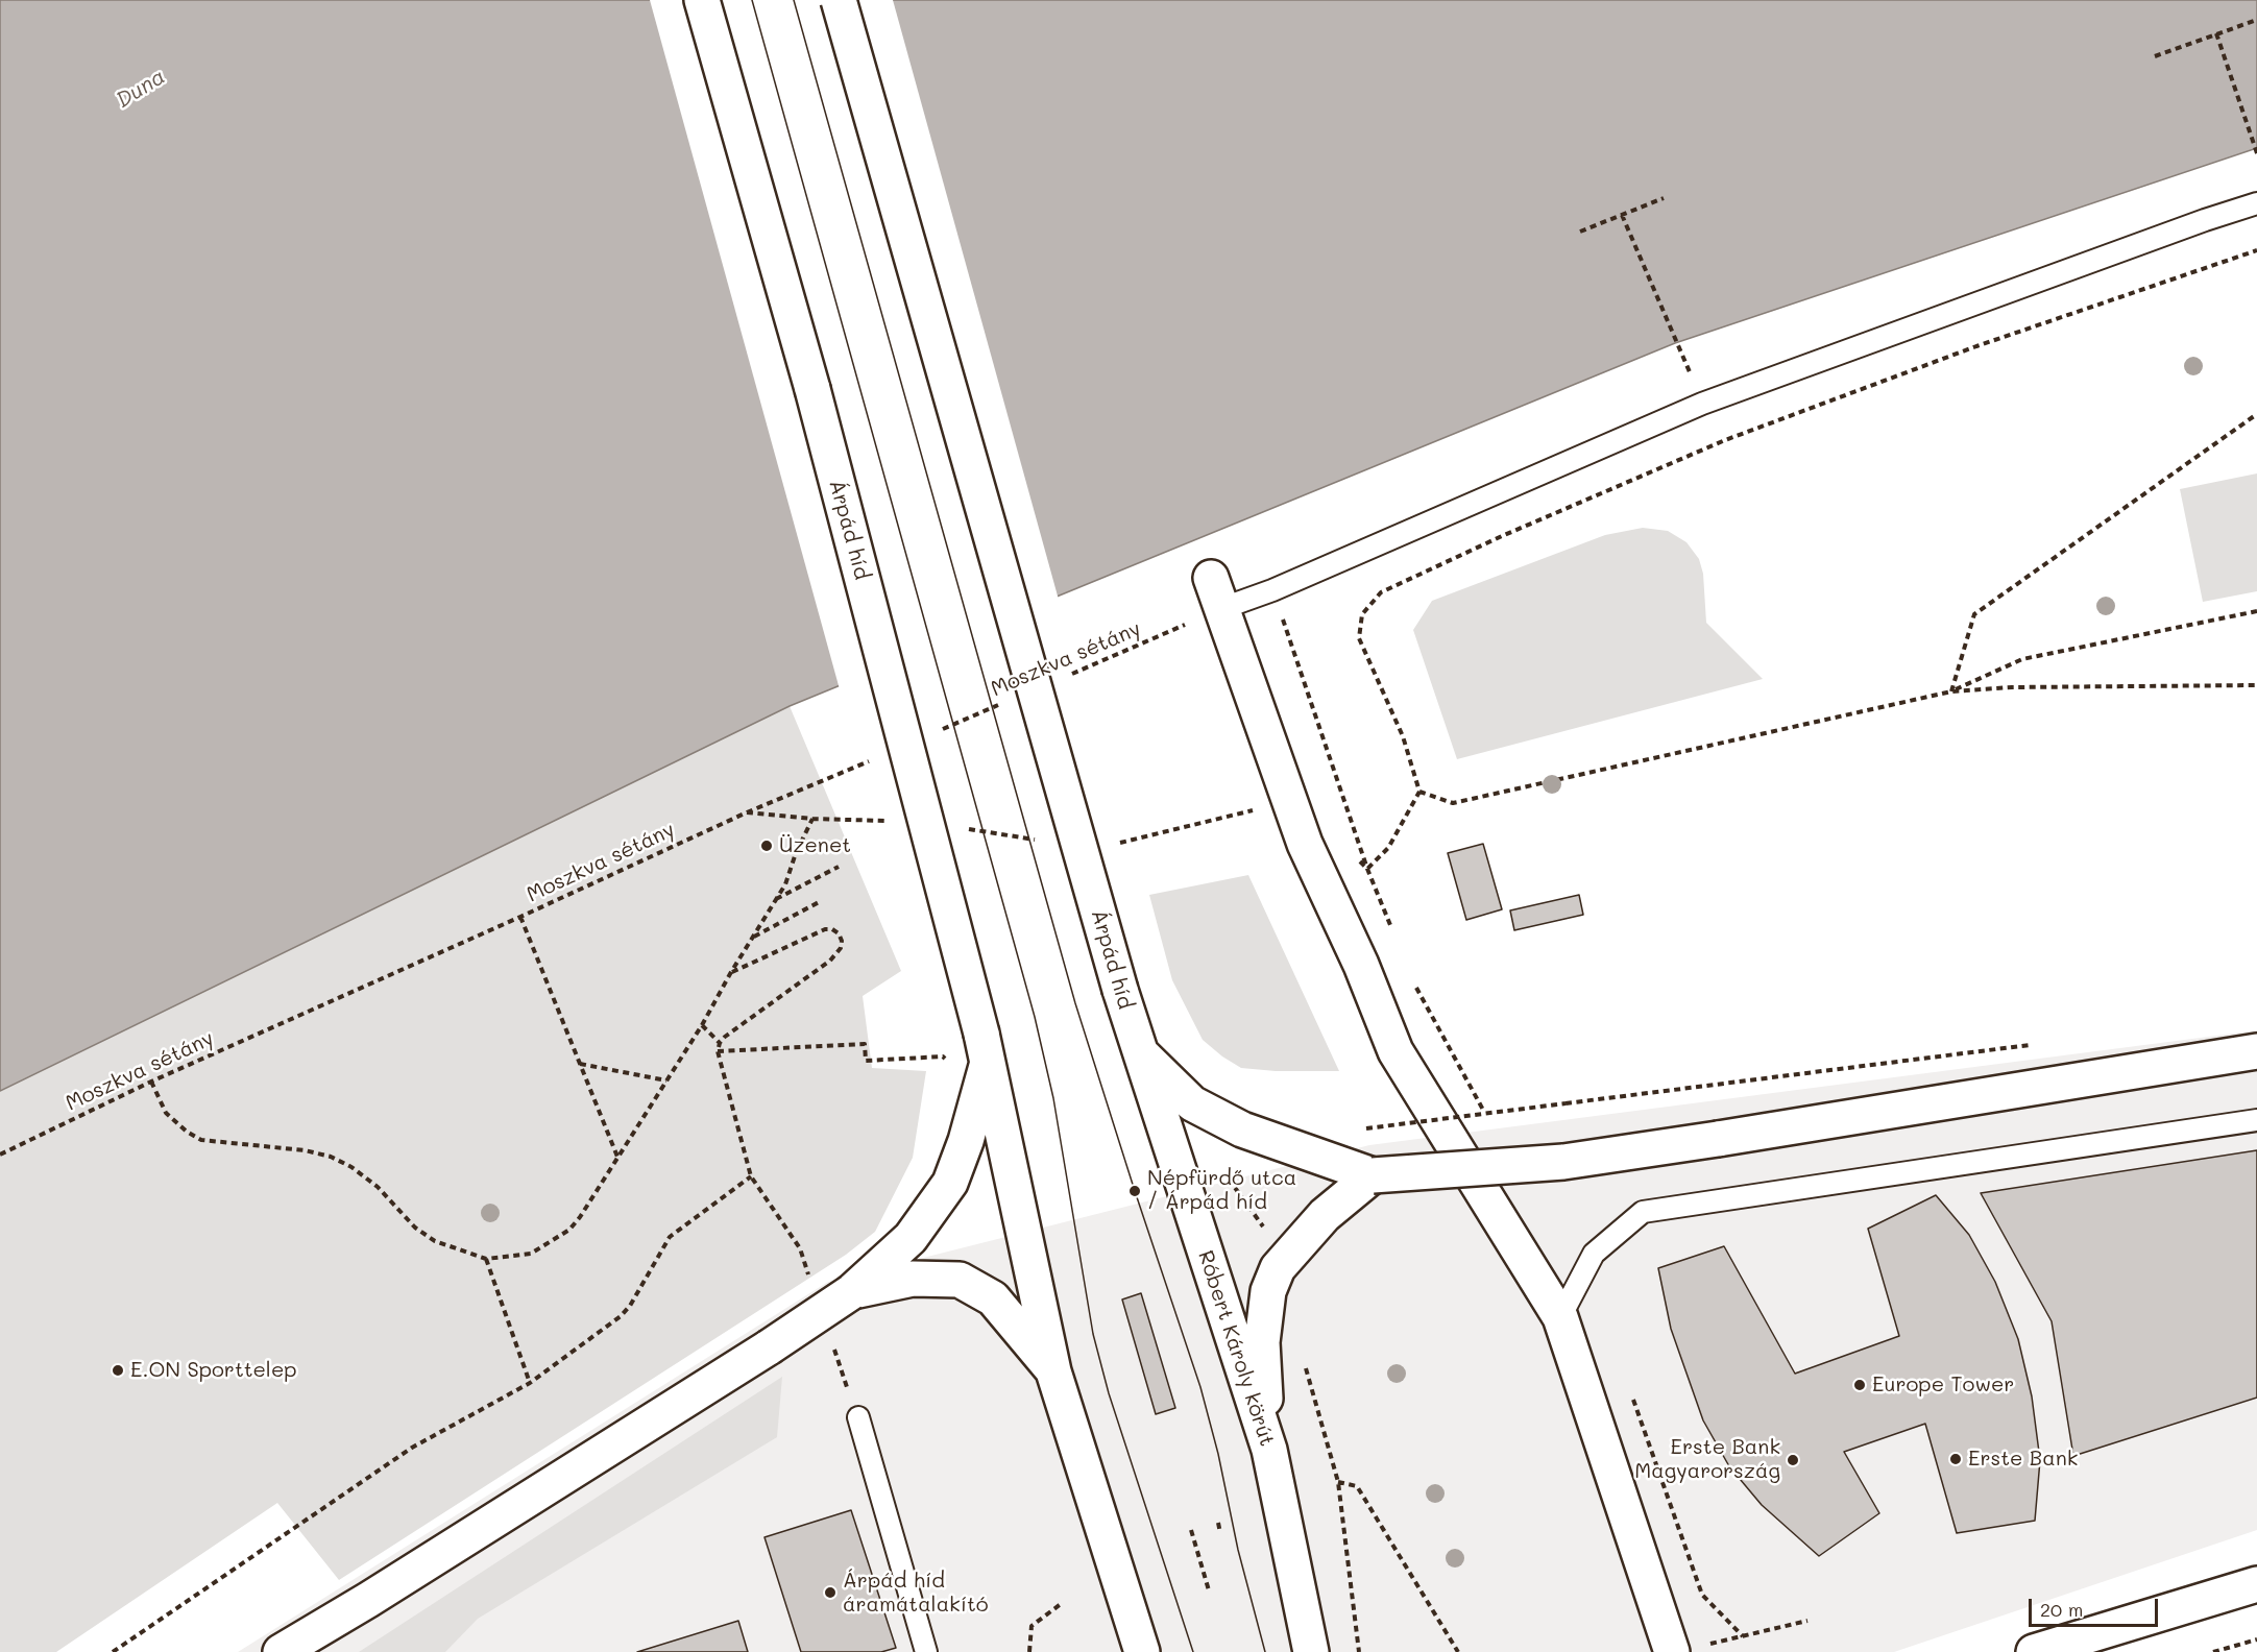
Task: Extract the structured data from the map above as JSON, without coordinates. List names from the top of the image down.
{
  "streets": {
    "main road": ["Árpád híd", "Róbert Károly körút"],
    "path": ["Moszkva sétány"]
  },
  "crossings": [
    ["Árpád híd", "Róbert Károly körút"]
  ],
  "water": ["Duna"],
  "places": [
    "Üzenet",
    "Népfürdő utca / Árpád híd",
    "E.ON Sporttelep",
    "Europe Tower",
    "Erste Bank",
    "Erste Bank Magyarország",
    "Árpád híd áramátalakító"
  ],
  "scale_bar": "20 m"
}
